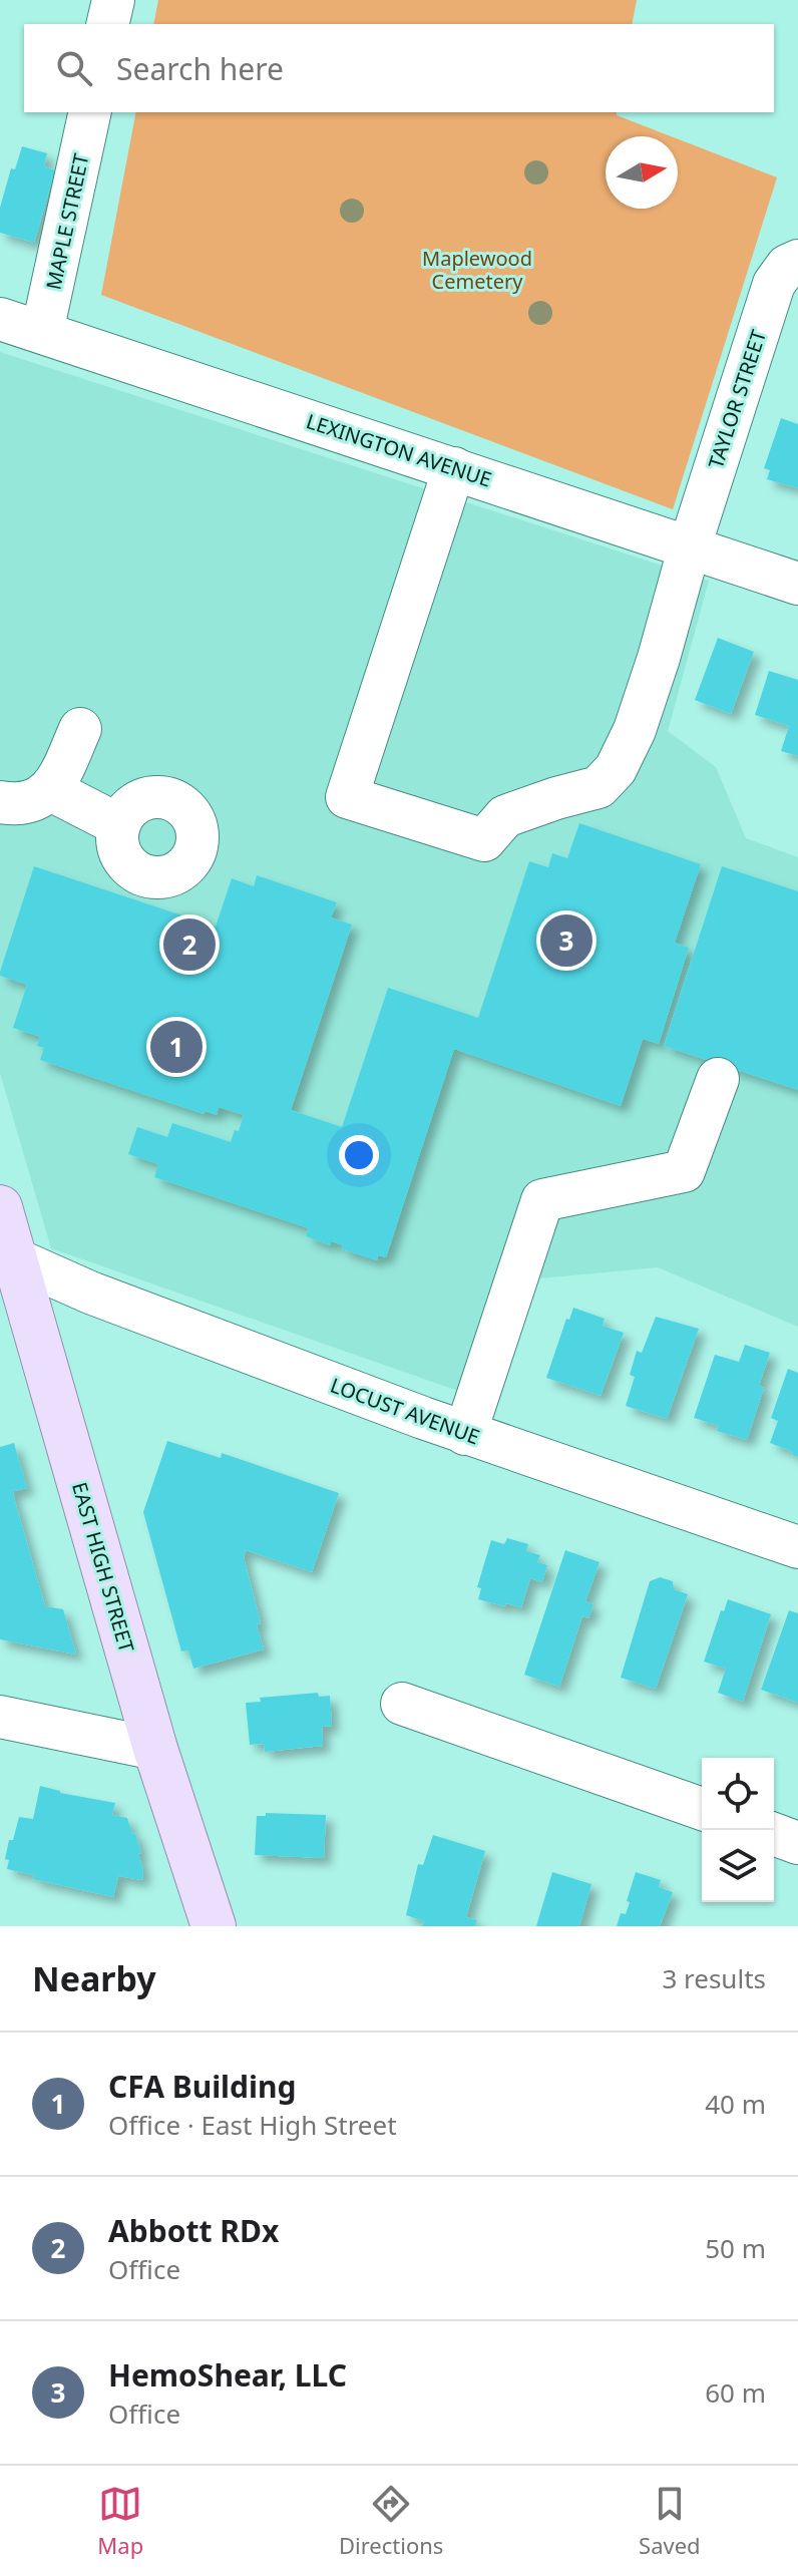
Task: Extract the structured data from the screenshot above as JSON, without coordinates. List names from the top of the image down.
{
  "streets": {
    "main road": ["EAST HIGH STREET"],
    "street": [
      "MAPLE STREET",
      "TAYLOR STREET",
      "LEXINGTON AVENUE",
      "LOCUST AVENUE"
    ]
  },
  "crossings": [
    ["MAPLE STREET", "LEXINGTON AVENUE"],
    ["TAYLOR STREET", "LEXINGTON AVENUE"],
    ["LOCUST AVENUE", "EAST HIGH STREET"]
  ],
  "parks": ["Maplewood Cemetery"],
  "north": "right",
  "page": {
    "search": "Search here",
    "pins": ["3", "2", "1"],
    "heading": ["Nearby", "3 results"],
    "list": [
      {
        "mark": "1",
        "name": "CFA Building",
        "note": "Office · East High Street",
        "value": "40 m"
      },
      {
        "mark": "2",
        "name": "Abbott RDx",
        "note": "Office",
        "value": "50 m"
      },
      {
        "mark": "3",
        "name": "HemoShear, LLC",
        "note": "Office",
        "value": "60 m"
      }
    ],
    "nav": ["Map", "Directions", "Saved"]
  }
}
